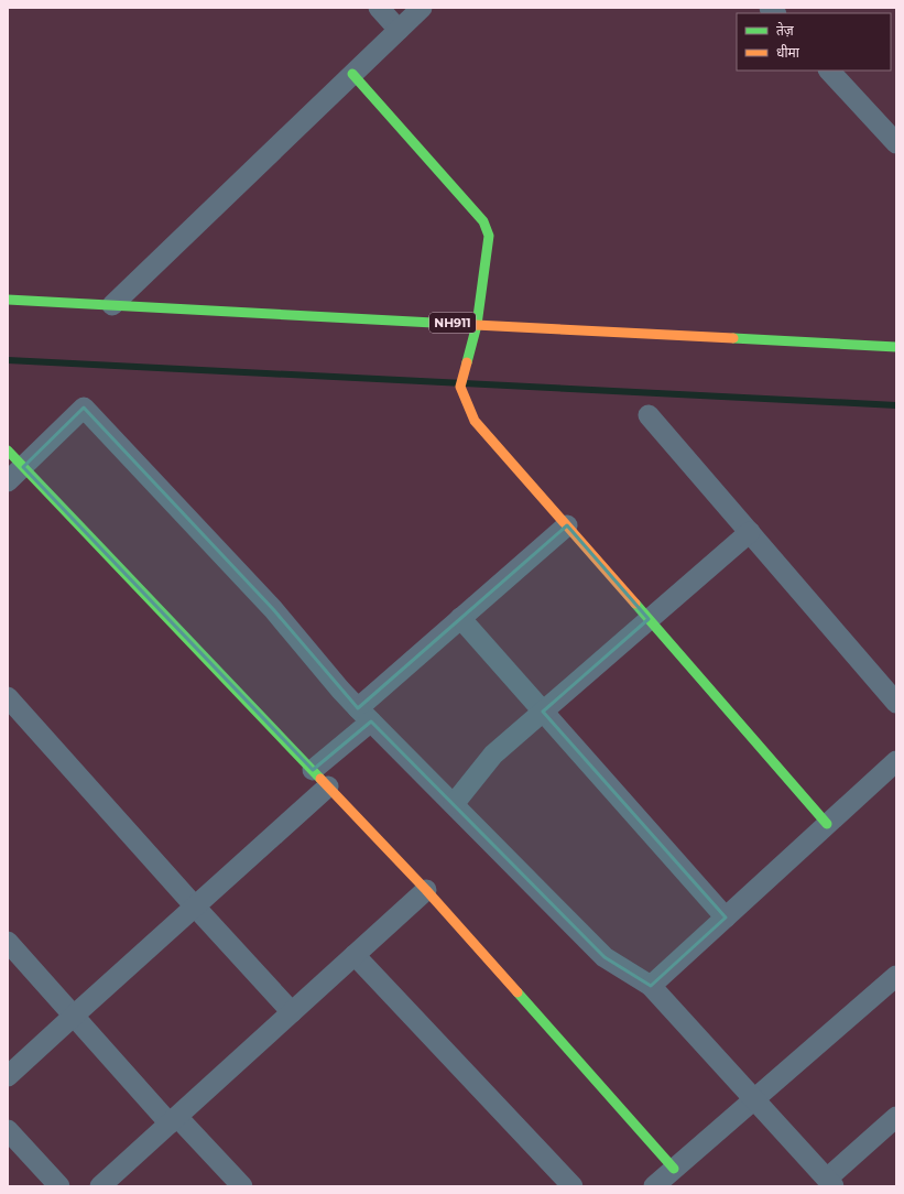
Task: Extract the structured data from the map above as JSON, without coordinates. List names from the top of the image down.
{
  "streets": {
    "main road": ["NH911"]
  },
  "legend": ["तेज़", "धीमा"]
}
